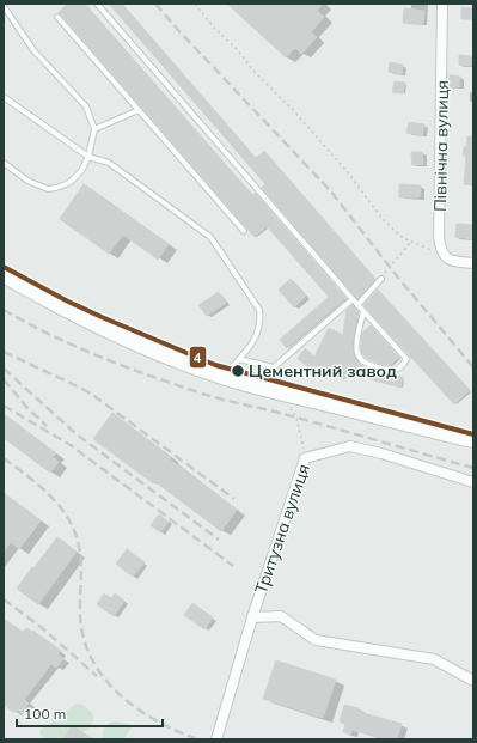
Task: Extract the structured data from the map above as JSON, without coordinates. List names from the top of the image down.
{
  "streets": {
    "street": ["Північна вулиця", "Тритузна вулиця"]
  },
  "places": ["Цементний завод"],
  "lines": ["transit line 4"],
  "scale_bar": "100 m"
}
